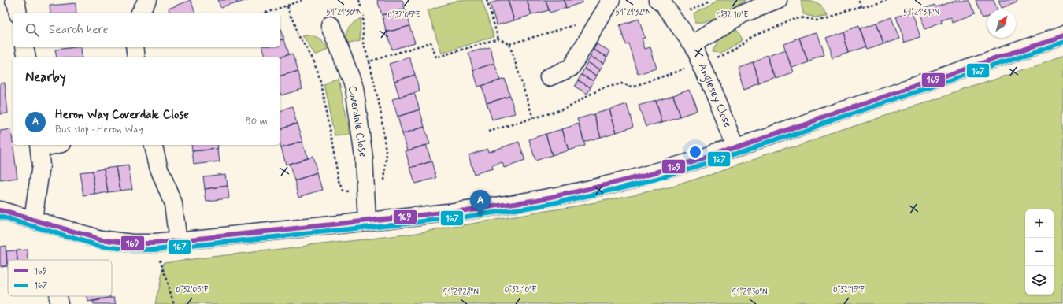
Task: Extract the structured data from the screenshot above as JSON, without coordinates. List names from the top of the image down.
{
  "streets": {
    "street": ["Anglesey Close", "Coverdale Close"]
  },
  "lines": ["transit line 169", "transit line 167"],
  "legend": ["169", "167"],
  "north": "top right",
  "page": {
    "search": "Search here",
    "heading": "Nearby",
    "list": [
      {
        "mark": "A",
        "name": "Heron Way Coverdale Close",
        "note": "Bus stop · Heron Way",
        "value": "80 m"
      }
    ],
    "pins": "A",
    "map_buttons": ["+", "−"]
  },
  "coordinates": [
    "51°21'30\"N",
    "51°21'32\"N",
    "51°21'34\"N",
    "0°32'05\"E",
    "0°32'10\"E",
    "0°32'15\"E",
    "51°21'28\"N"
  ]
}
